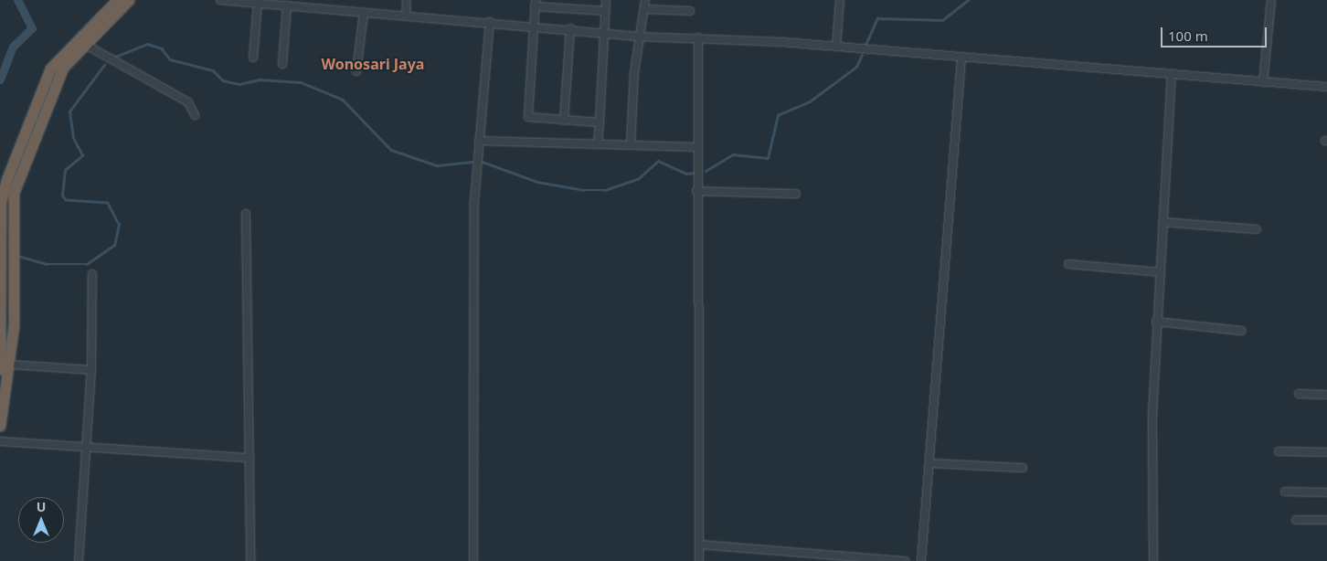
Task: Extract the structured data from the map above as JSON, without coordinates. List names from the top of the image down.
{
  "districts": ["Wonosari Jaya"],
  "scale_bar": "100 m",
  "north": "top"
}
